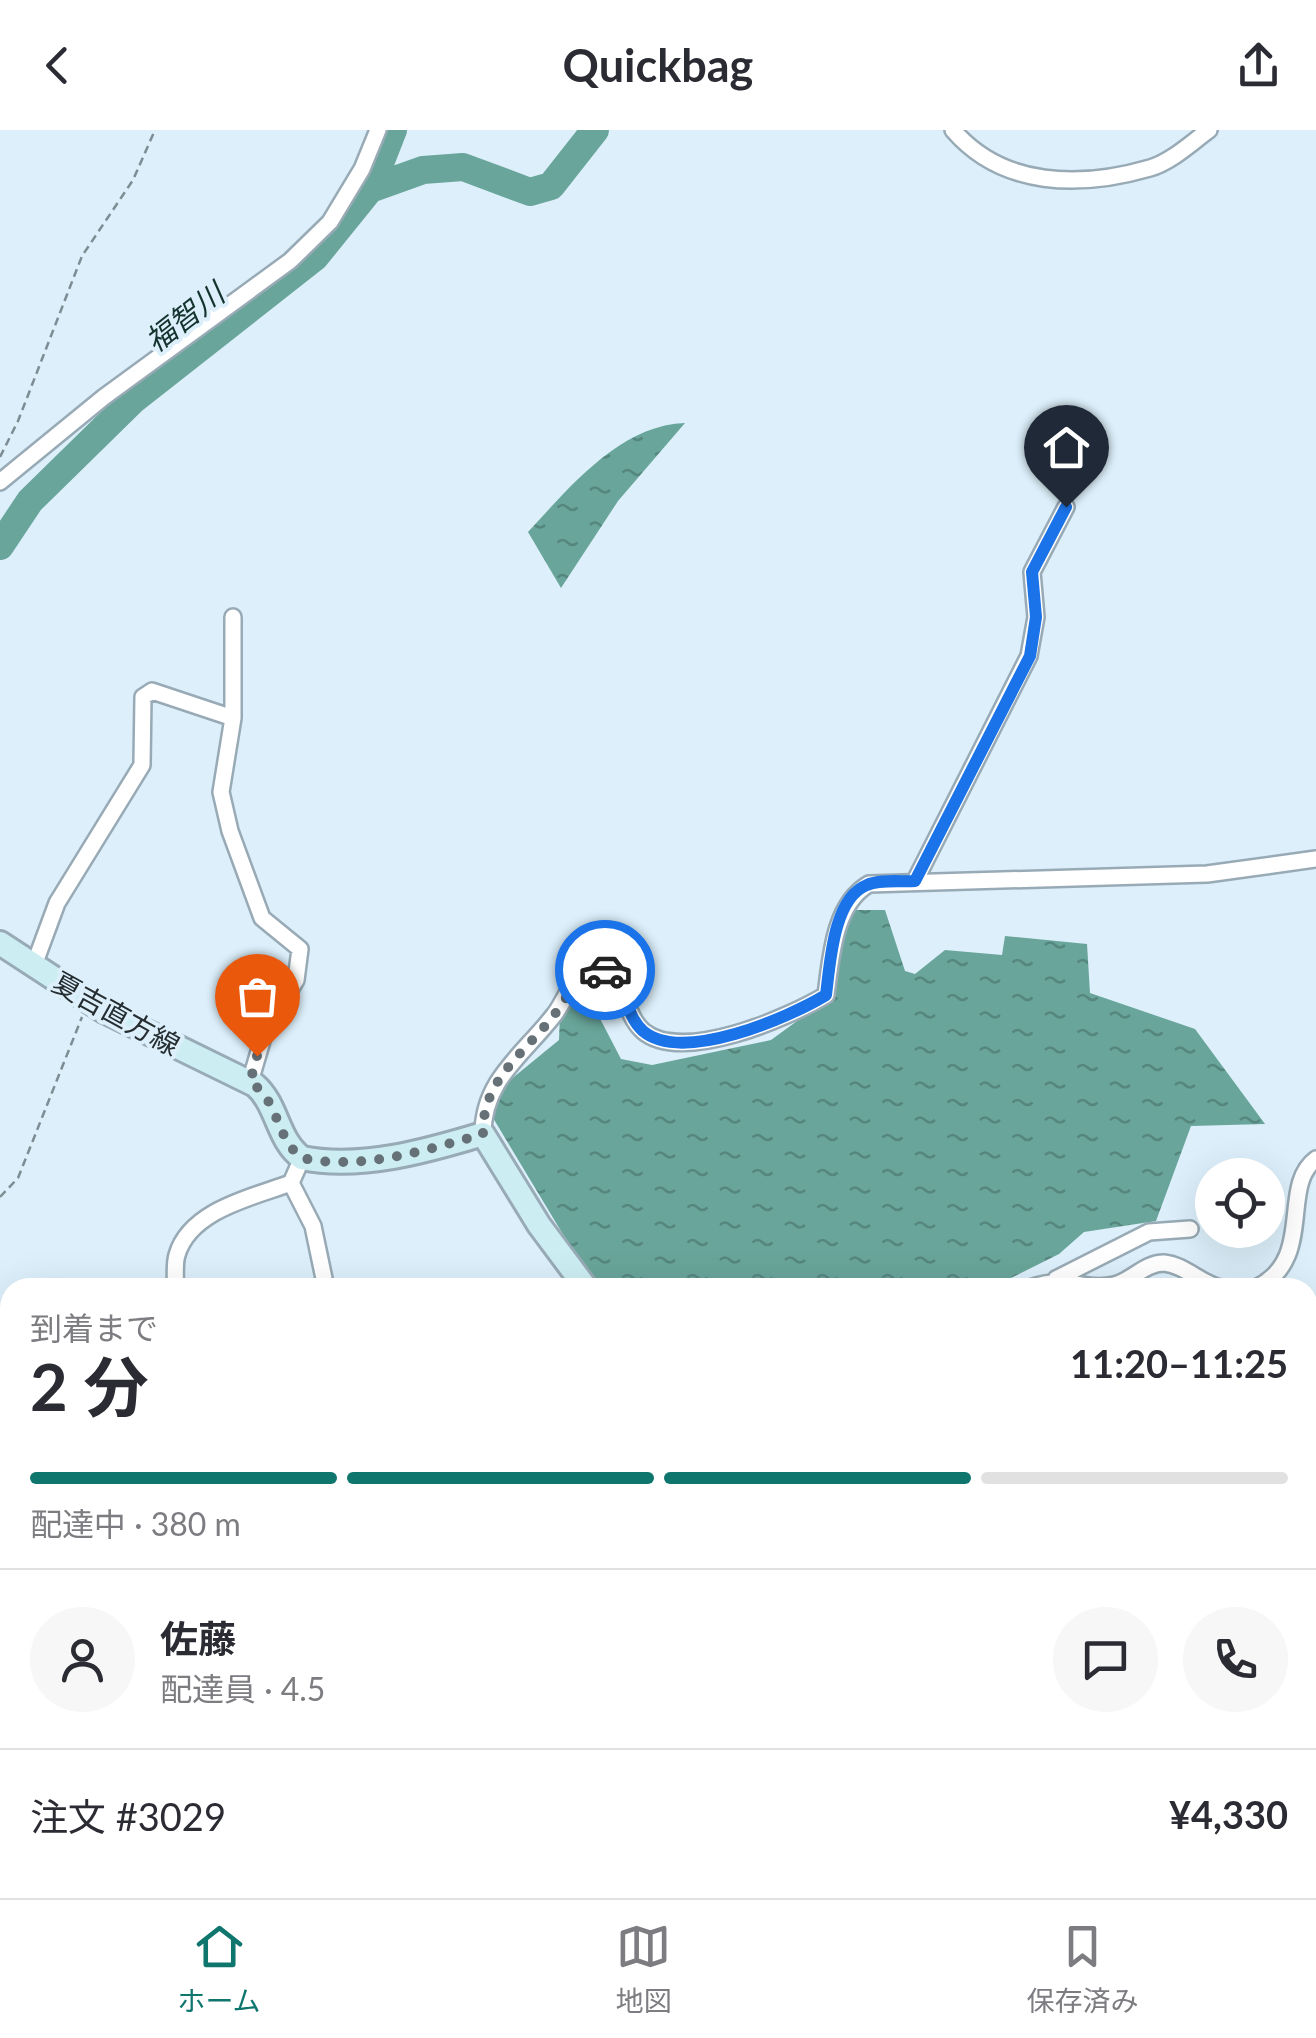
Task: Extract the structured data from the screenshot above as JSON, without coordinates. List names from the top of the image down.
{
  "streets": {
    "main road": ["夏吉直方線"]
  },
  "water": ["福智川"],
  "page": {
    "header": "Quickbag",
    "heading": ["2 分", "到着まで", "11:20–11:25"],
    "panel": [
      "佐藤",
      "配達員 · 4.5",
      "注文 #3029",
      "¥4,330"
    ],
    "bar": "配達中 · 380 m",
    "tabs": ["ホーム", "地図", "保存済み"]
  }
}
